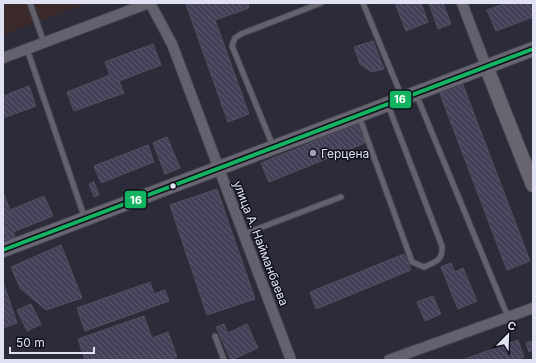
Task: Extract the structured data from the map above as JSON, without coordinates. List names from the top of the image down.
{
  "streets": {
    "street": ["улица А. Найманбаева"]
  },
  "places": ["Герцена"],
  "lines": ["transit line 16"],
  "scale_bar": "50 m",
  "north": "top right"
}
